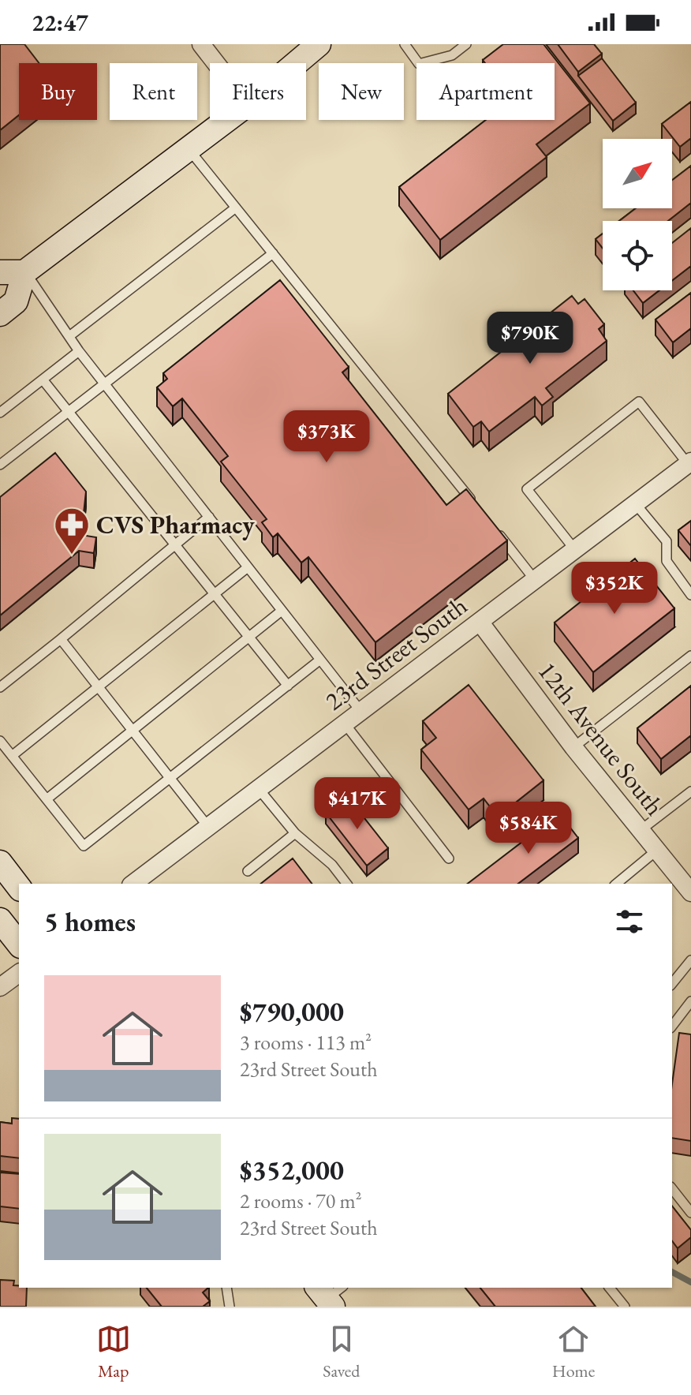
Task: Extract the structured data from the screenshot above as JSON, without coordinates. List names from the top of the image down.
{
  "streets": {
    "street": ["23rd Street South", "12th Avenue South"]
  },
  "crossings": [
    ["23rd Street South", "12th Avenue South"]
  ],
  "places": {
    "pharmacy": ["CVS Pharmacy"]
  },
  "north": "top right",
  "page": {
    "status": "22:47",
    "chip": [
      "Buy",
      "Rent",
      "Filters",
      "New",
      "Apartment"
    ],
    "price": [
      "$790K",
      "$373K",
      "$352K",
      "$417K",
      "$584K"
    ],
    "heading": "5 homes",
    "list": [
      {
        "name": "$790,000",
        "note": "3 rooms · 113 m² · 23rd Street South"
      },
      {
        "name": "$352,000",
        "note": "2 rooms · 70 m² · 23rd Street South"
      }
    ],
    "tabs": ["Map", "Saved", "Home"]
  }
}
